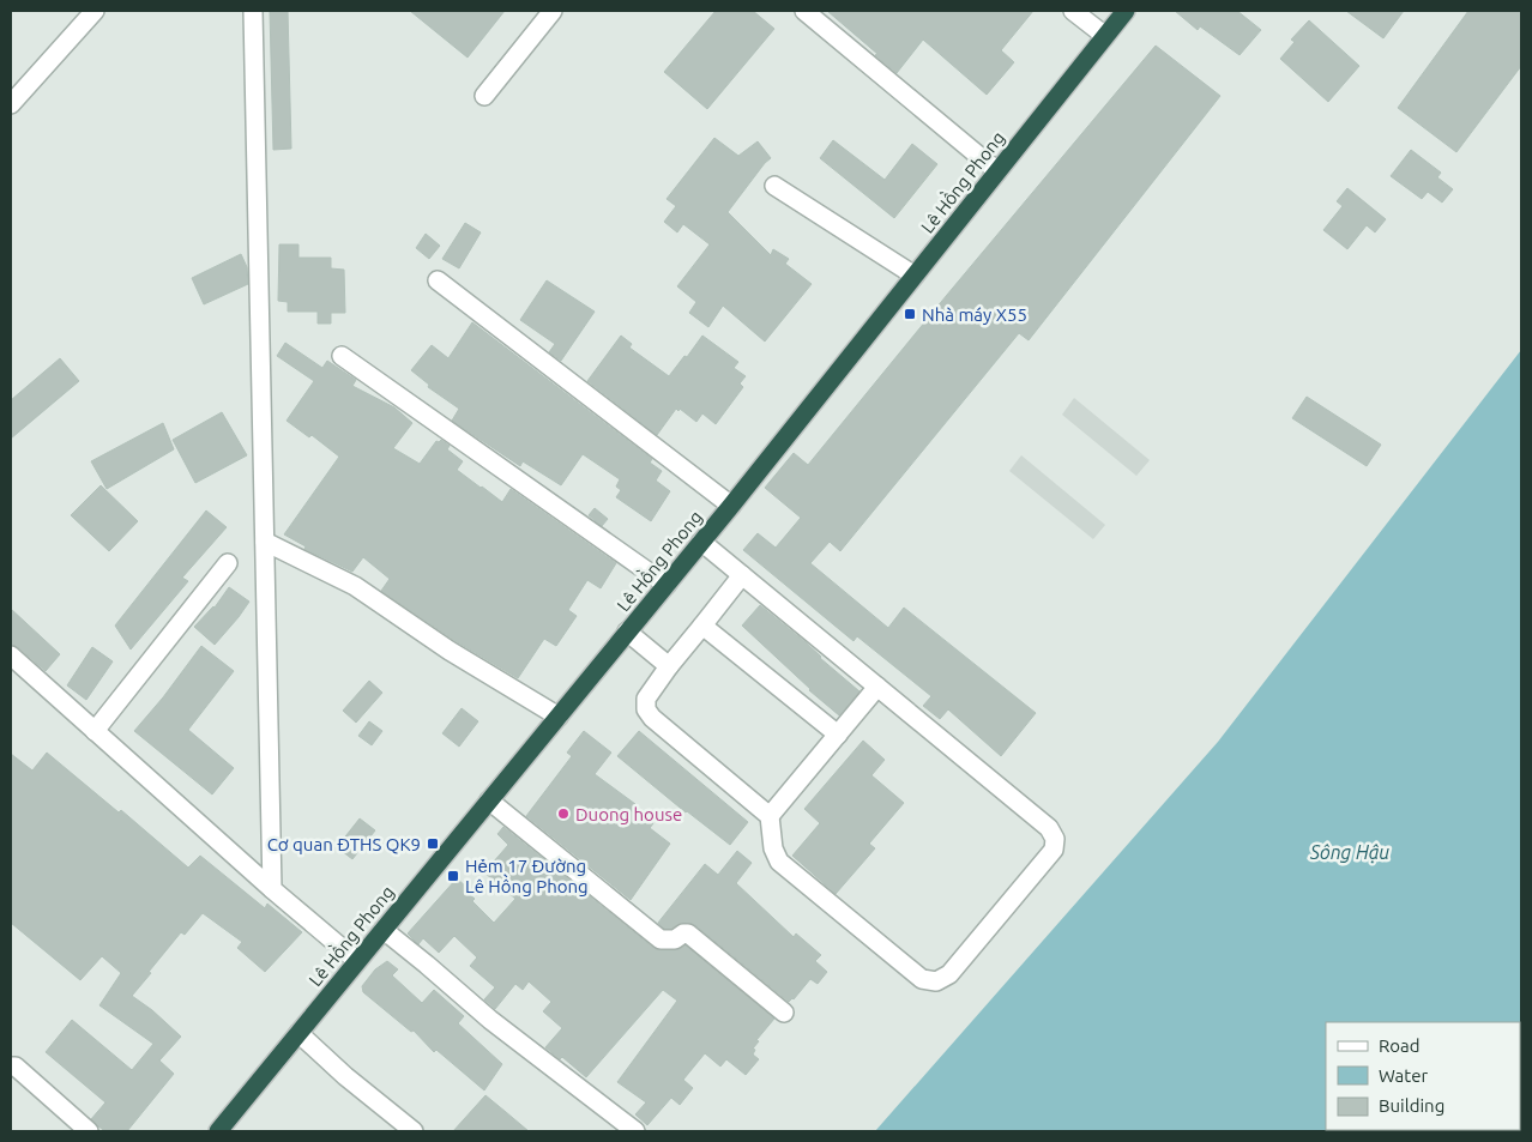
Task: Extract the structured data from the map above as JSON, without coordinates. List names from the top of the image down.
{
  "streets": {
    "highway": ["Lê Hồng Phong"]
  },
  "water": ["Sông Hậu"],
  "places": {
    "transit": ["Nhà máy X55", "Cơ quan ĐTHS QK9", "Hẻm 17 Đường Lê Hồng Phong"],
    "other": ["Duong house"]
  },
  "legend": ["Road", "Water", "Building"]
}
